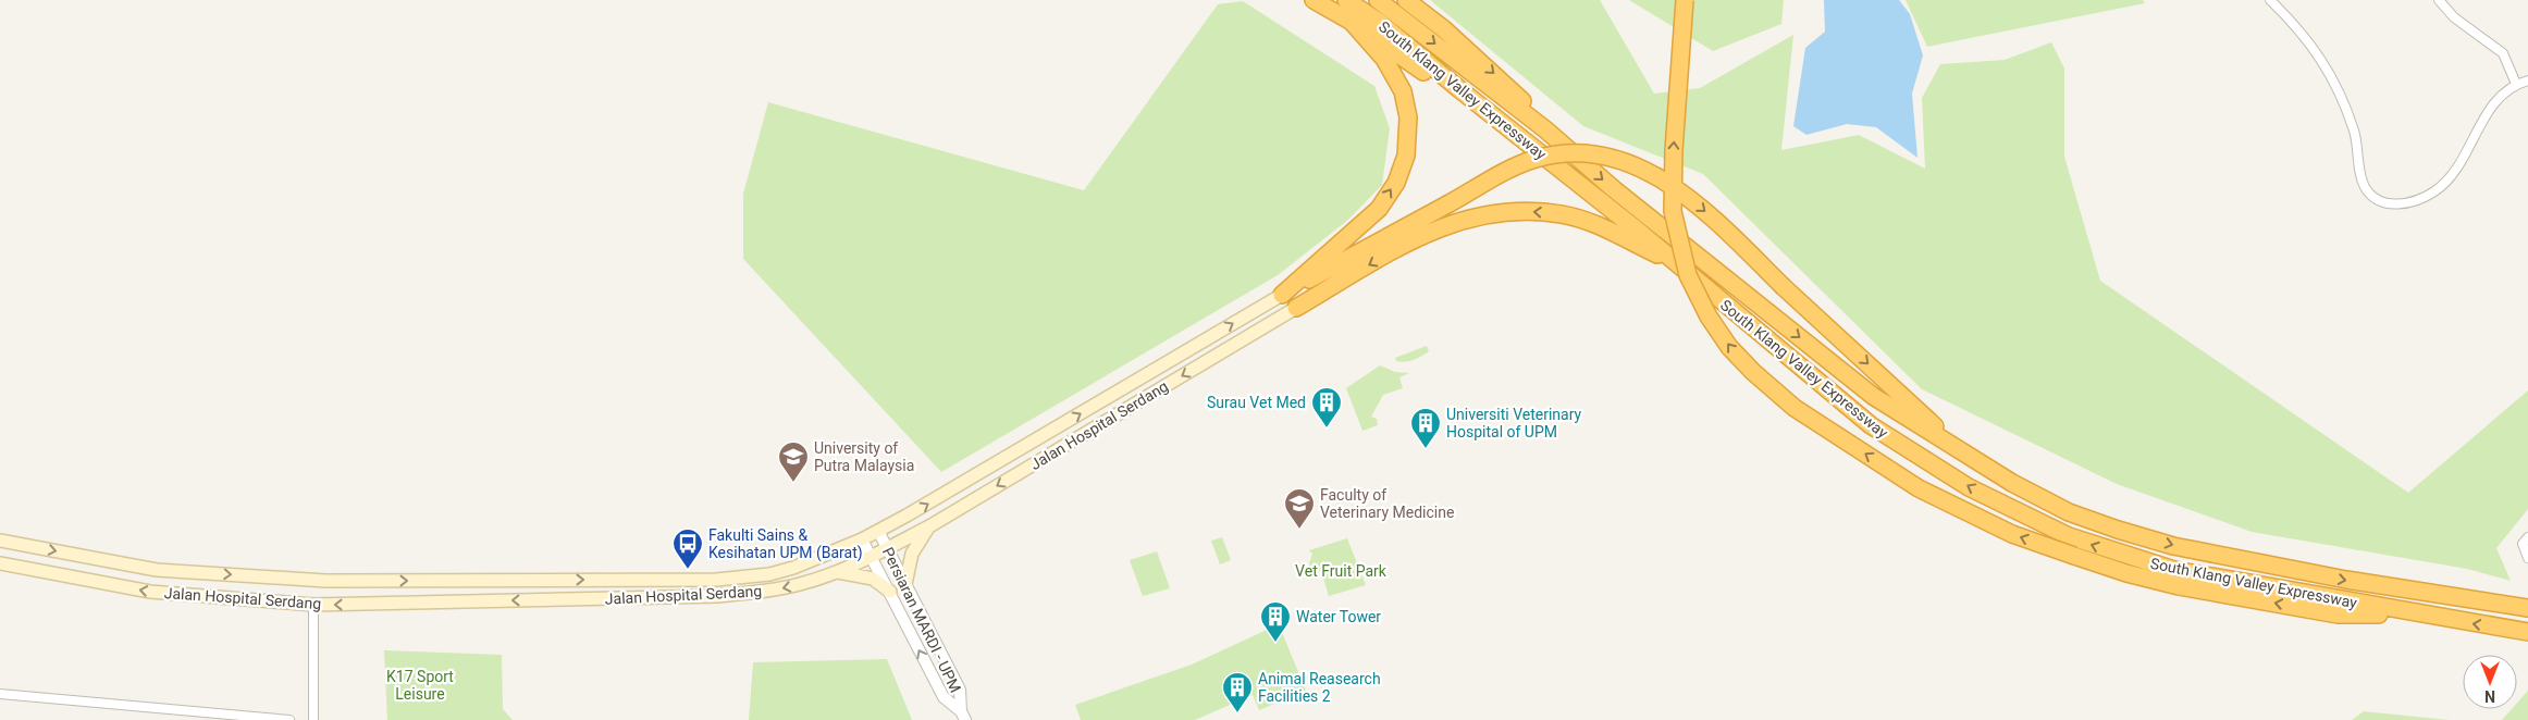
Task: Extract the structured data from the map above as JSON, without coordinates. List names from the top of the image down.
{
  "streets": {
    "highway": ["South Klang Valley Expressway"],
    "main road": ["Jalan Hospital Serdang"],
    "street": ["Persiaran MARDI - UPM"]
  },
  "crossings": [
    ["Jalan Hospital Serdang", "Persiaran MARDI - UPM"]
  ],
  "parks": ["Vet Fruit Park", "K17 Sport Leisure"],
  "places": {
    "building": [
      "Surau Vet Med",
      "Universiti Veterinary Hospital of UPM",
      "Water Tower",
      "Animal Reasearch Facilities 2"
    ],
    "school or university": ["University of Putra Malaysia", "Faculty of Veterinary Medicine"],
    "bus stop": ["Fakulti Sains & Kesihatan UPM (Barat)"]
  },
  "north": "bottom"
}
